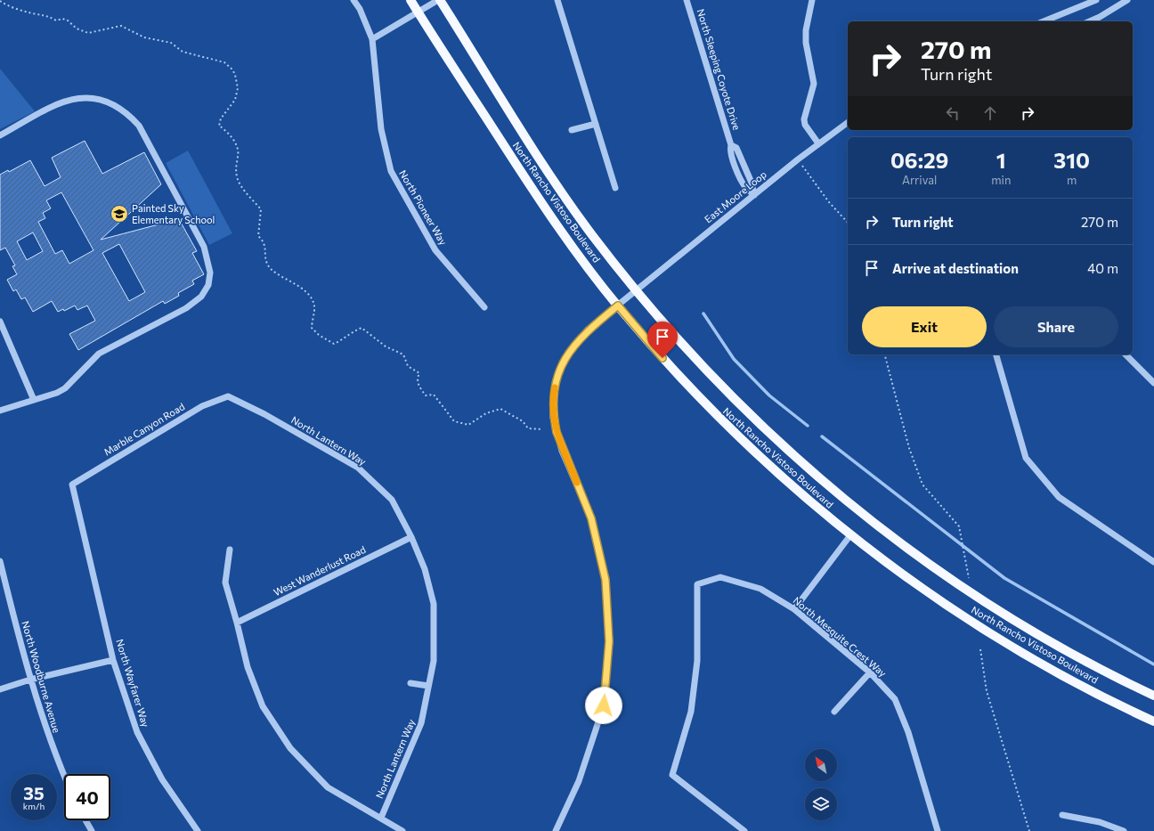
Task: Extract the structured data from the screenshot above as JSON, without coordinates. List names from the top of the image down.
{
  "streets": {
    "main road": ["North Rancho Vistoso Boulevard"],
    "street": [
      "North Sleeping Coyote Drive",
      "East Moore Loop",
      "North Pioneer Way",
      "Marble Canyon Road",
      "North Lantern Way",
      "West Wanderlust Road",
      "North Mesquite Crest Way",
      "North Woodburne Avenue",
      "North Wayfarer Way"
    ]
  },
  "crossings": [
    ["North Sleeping Coyote Drive", "East Moore Loop"],
    ["East Moore Loop", "North Rancho Vistoso Boulevard"],
    ["Marble Canyon Road", "North Lantern Way"],
    ["Marble Canyon Road", "North Wayfarer Way"],
    ["North Lantern Way", "West Wanderlust Road"]
  ],
  "places": {
    "school or university": ["Painted Sky Elementary School"]
  },
  "north": "top left",
  "page": {
    "turn": ["270 m", "Turn right"],
    "eta": [
      "06:29",
      "Arrival",
      "1",
      "min",
      "310",
      "m"
    ],
    "list": [
      {
        "name": "Turn right",
        "value": "270 m"
      },
      {
        "name": "Arrive at destination",
        "value": "40 m"
      }
    ],
    "buttons": ["Exit", "Share"],
    "speed": "35 km/h",
    "limit": "40"
  }
}
